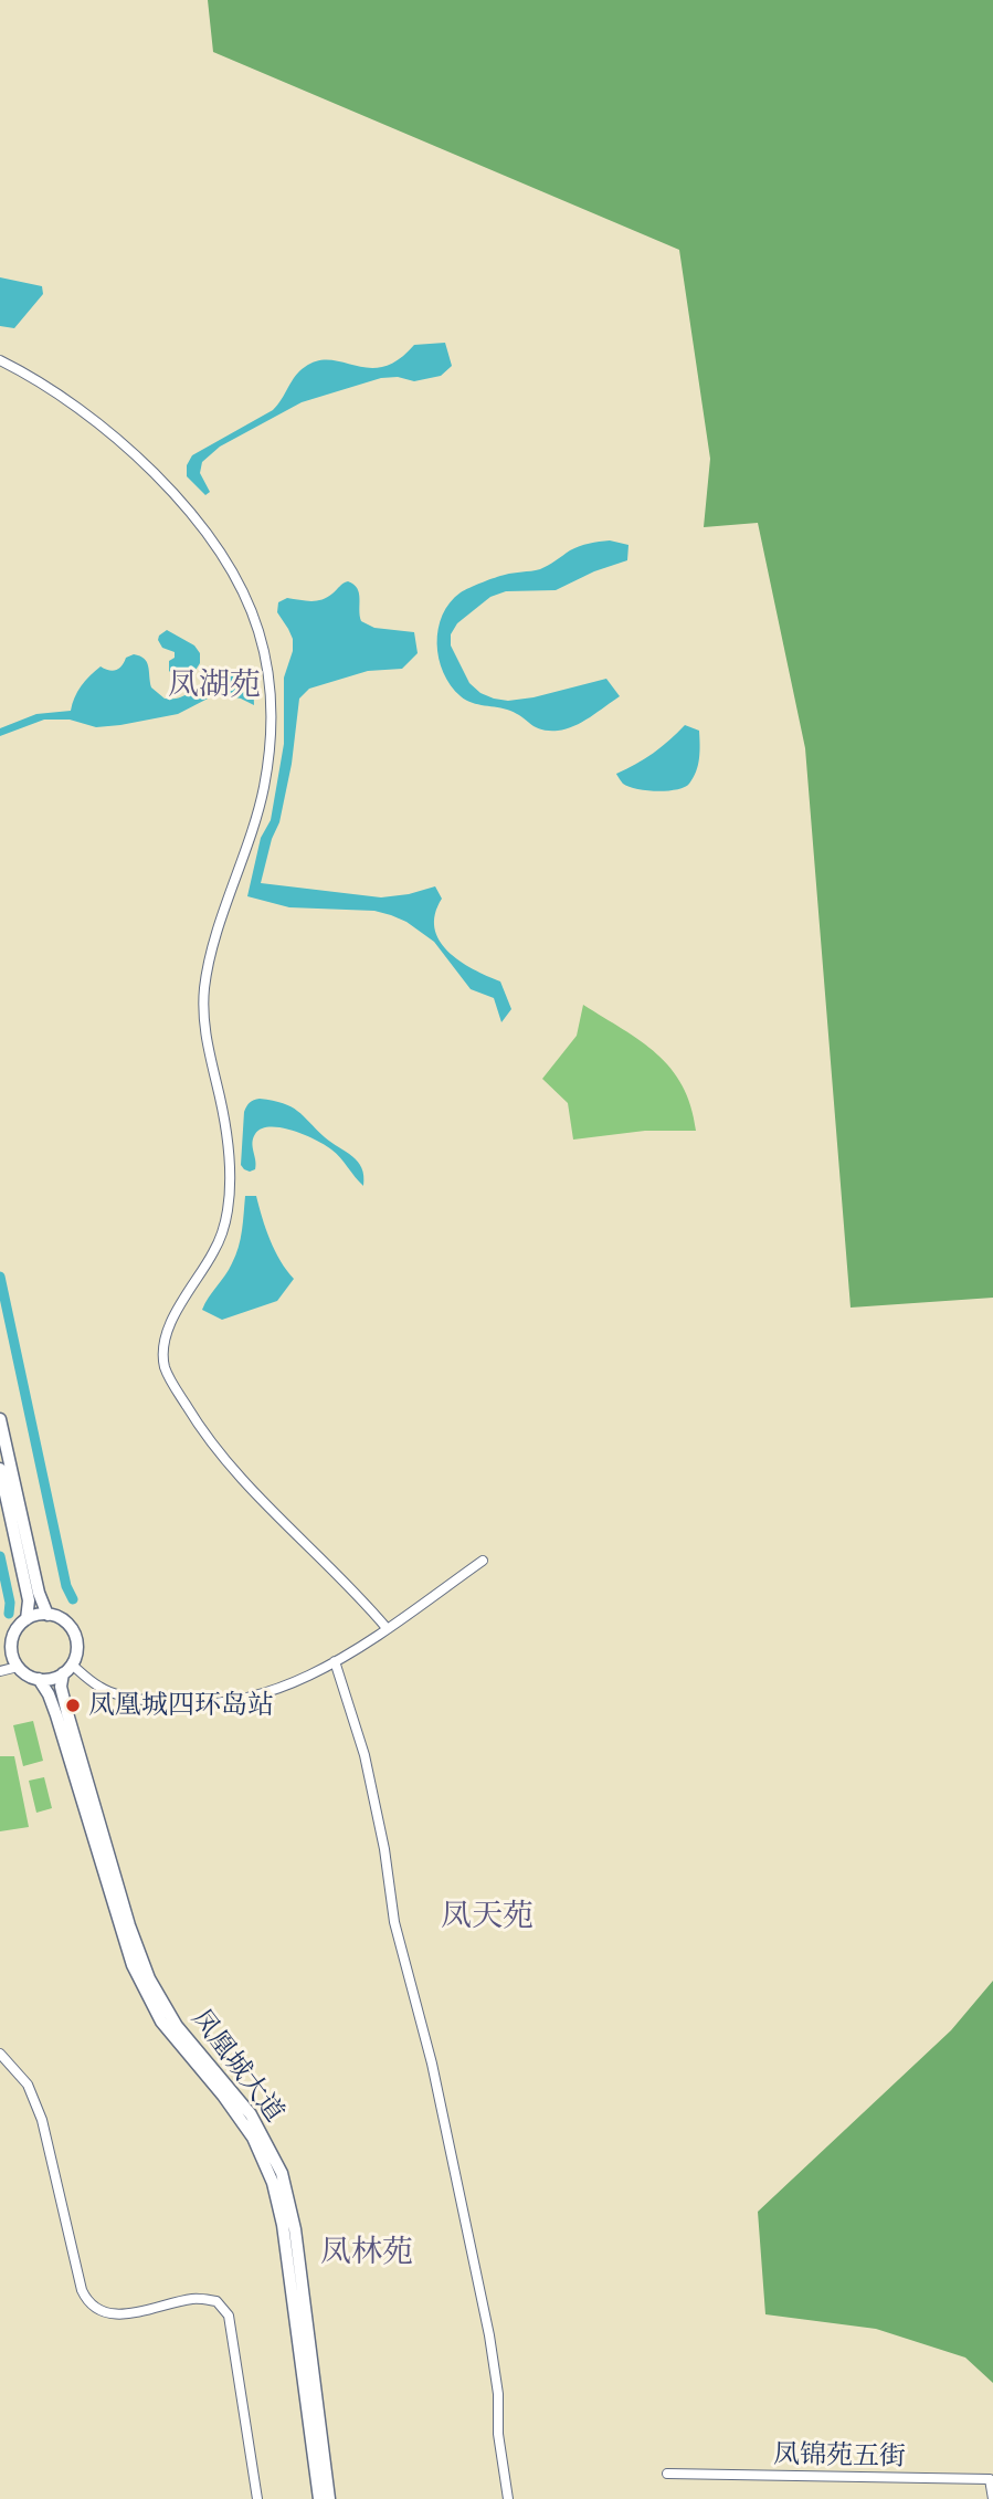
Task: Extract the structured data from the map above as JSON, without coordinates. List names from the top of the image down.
{
  "streets": {
    "main road": ["凤凰城大道"],
    "street": ["凤锦苑五街"]
  },
  "districts": ["凤湖苑", "凤天苑", "凤林苑"],
  "places": ["凤凰城四环岛站"]
}
